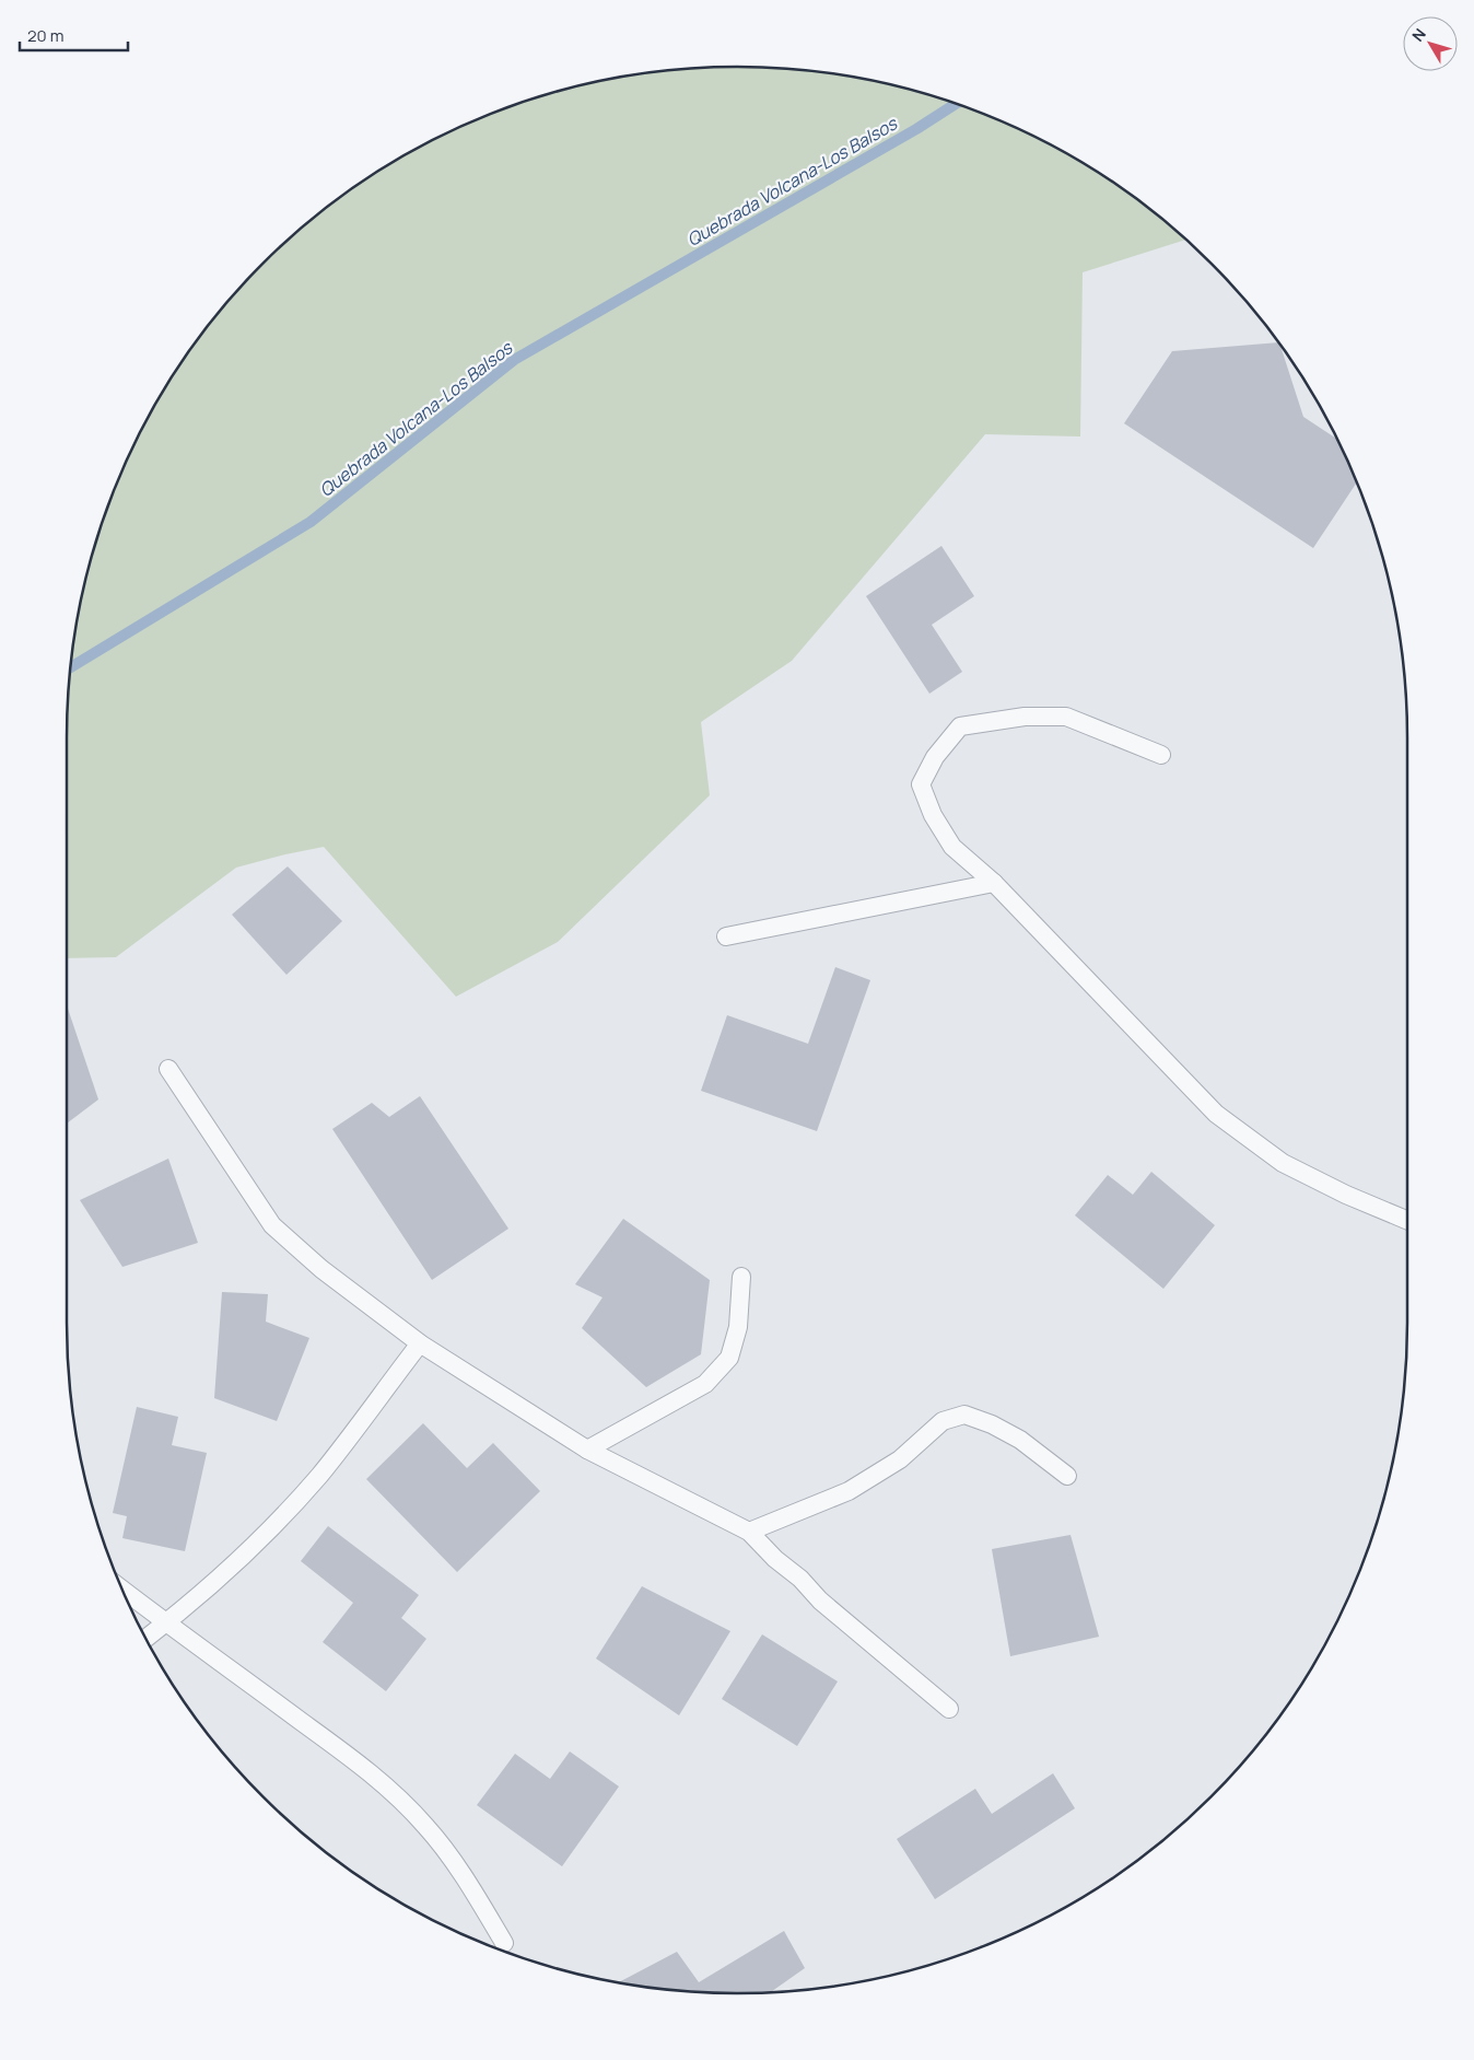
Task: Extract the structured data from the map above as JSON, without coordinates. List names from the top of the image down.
{
  "water": ["Quebrada Volcana-Los Balsos"],
  "scale_bar": "20 m",
  "north": "top left"
}
